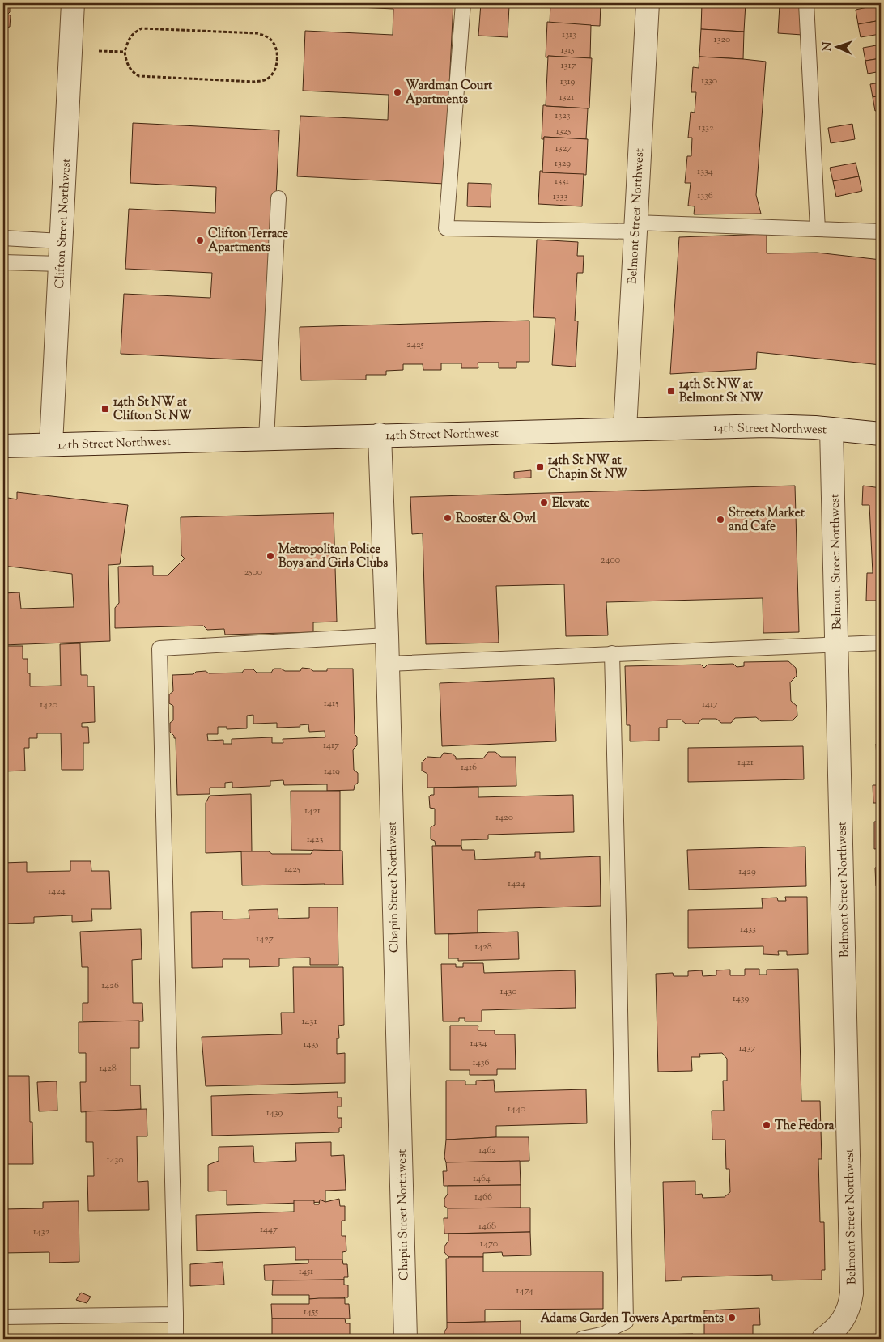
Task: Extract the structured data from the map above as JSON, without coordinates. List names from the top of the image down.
{
  "streets": {
    "street": [
      "Belmont Street Northwest",
      "Clifton Street Northwest",
      "14th Street Northwest",
      "Chapin Street Northwest"
    ]
  },
  "crossings": [
    ["Belmont Street Northwest", "14th Street Northwest"],
    ["Clifton Street Northwest", "14th Street Northwest"],
    ["14th Street Northwest", "Chapin Street Northwest"]
  ],
  "places": {
    "other": [
      "Wardman Court Apartments",
      "Clifton Terrace Apartments",
      "Elevate",
      "Rooster & Owl",
      "Streets Market and Cafe",
      "Metropolitan Police Boys and Girls Clubs",
      "The Fedora",
      "Adams Garden Towers Apartments"
    ],
    "transit": ["14th St NW at Belmont St NW", "14th St NW at Clifton St NW", "14th St NW at Chapin St NW"]
  },
  "house_numbers": [
    "1313",
    "1320",
    "1315",
    "1317",
    "1330",
    "1319",
    "1321",
    "1323",
    "1332",
    "1325",
    "1327",
    "1329",
    "1334",
    "1331",
    "1336",
    "1333",
    "2425",
    "2400",
    "2500",
    "1415",
    "1417",
    "1420",
    "1417",
    "1421",
    "1416",
    "1419",
    "1421",
    "1420",
    "1423",
    "1425",
    "1429",
    "1424",
    "1424",
    "1433",
    "1427",
    "1428",
    "1426",
    "1430",
    "1439",
    "1431",
    "1434",
    "1435",
    "1437",
    "1436",
    "1428",
    "1440",
    "1439",
    "1462",
    "1430",
    "1464",
    "1466",
    "1468",
    "1447",
    "1432",
    "1470",
    "1451",
    "1474",
    "1455"
  ],
  "north": "left"
}
